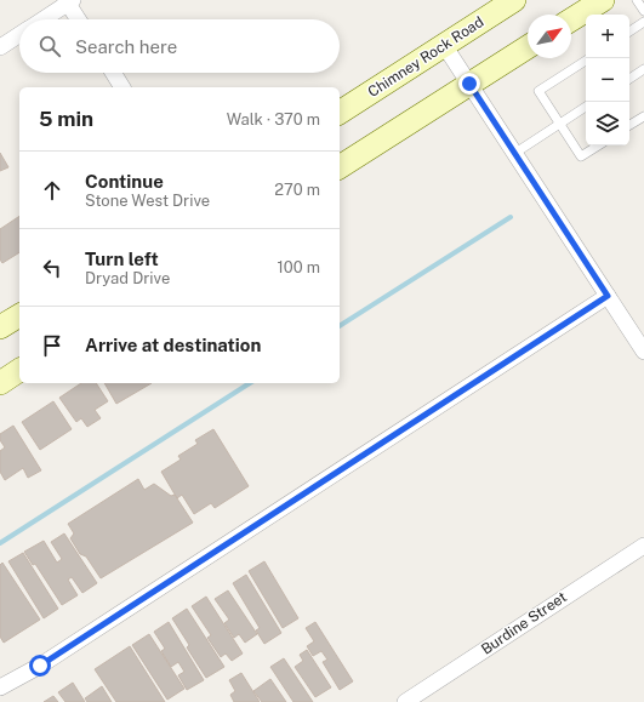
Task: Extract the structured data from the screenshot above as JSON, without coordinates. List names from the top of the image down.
{
  "streets": {
    "main road": ["Chimney Rock Road"],
    "street": ["Burdine Street"]
  },
  "north": "top right",
  "page": {
    "map_buttons": ["+", "−"],
    "search": "Search here",
    "heading": ["5 min", "Walk · 370 m"],
    "list": [
      ["Continue", "Stone West Drive", "270 m"],
      ["Turn left", "Dryad Drive", "100 m"],
      "Arrive at destination"
    ]
  }
}
